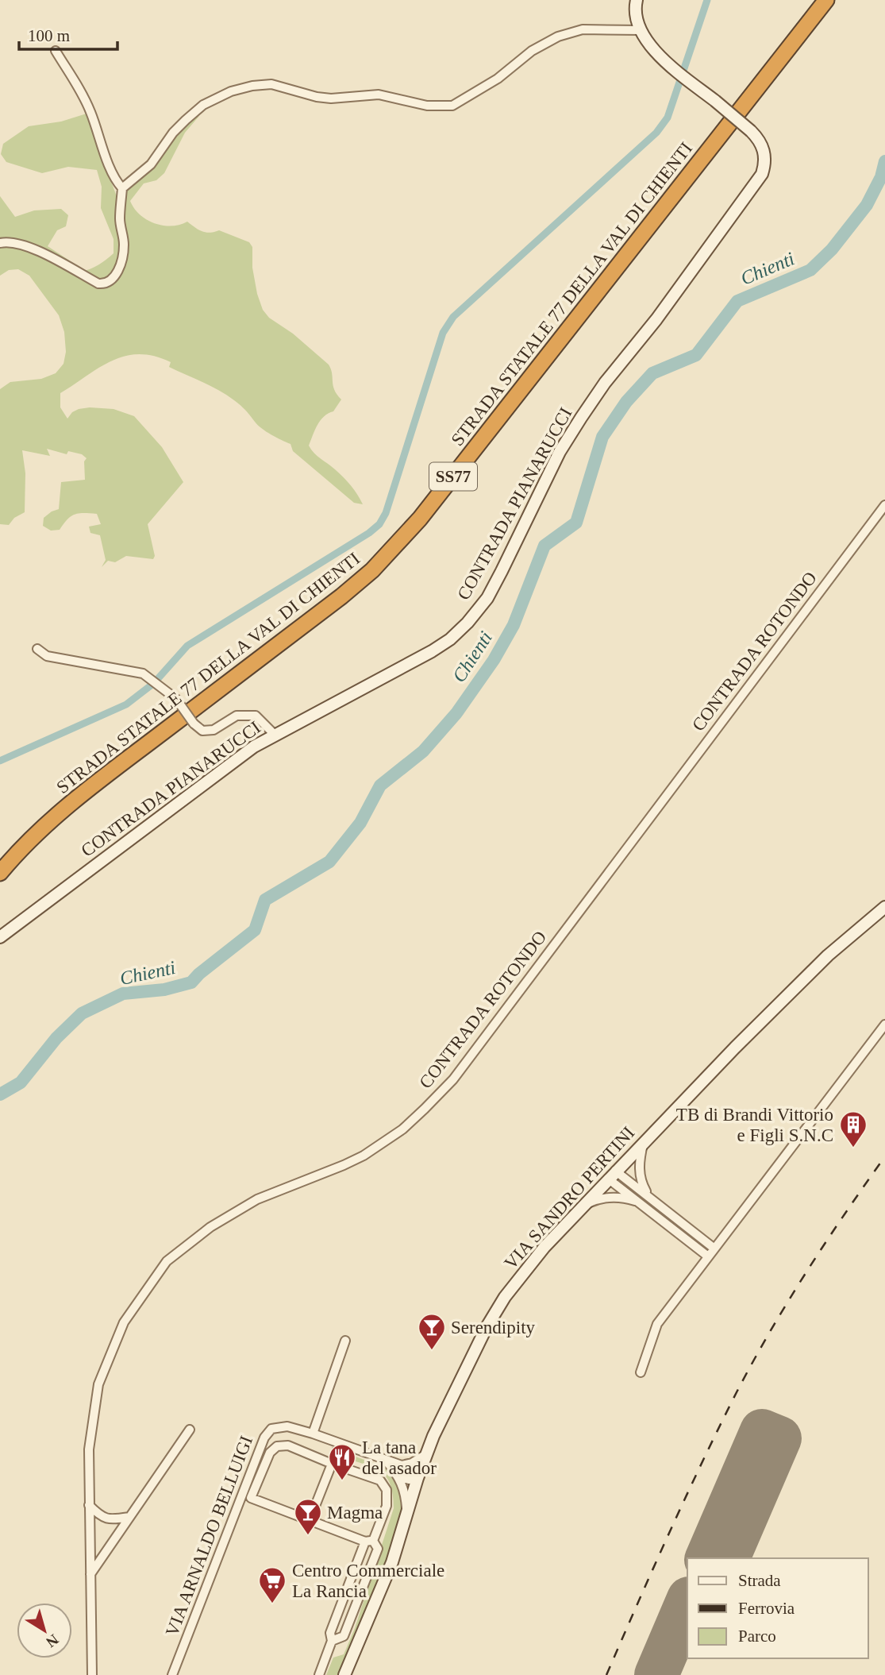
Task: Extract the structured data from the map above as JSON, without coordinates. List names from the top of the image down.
{
  "streets": {
    "highway": ["STRADA STATALE 77 DELLA VAL DI CHIENTI", "SS77"],
    "street": [
      "CONTRADA PIANARUCCI",
      "CONTRADA ROTONDO",
      "VIA SANDRO PERTINI",
      "VIA ARNALDO BELLUIGI"
    ]
  },
  "crossings": [
    ["VIA SANDRO PERTINI", "VIA ARNALDO BELLUIGI"]
  ],
  "water": ["Chienti"],
  "places": {
    "building": ["TB di Brandi Vittorio e Figli S.N.C"],
    "bar": ["Serendipity", "Magma"],
    "restaurant": ["La tana del asador"],
    "supermarket": ["Centro Commerciale La Rancia"]
  },
  "legend": ["Strada", "Ferrovia", "Parco"],
  "scale_bar": "100 m",
  "north": "bottom right"
}
